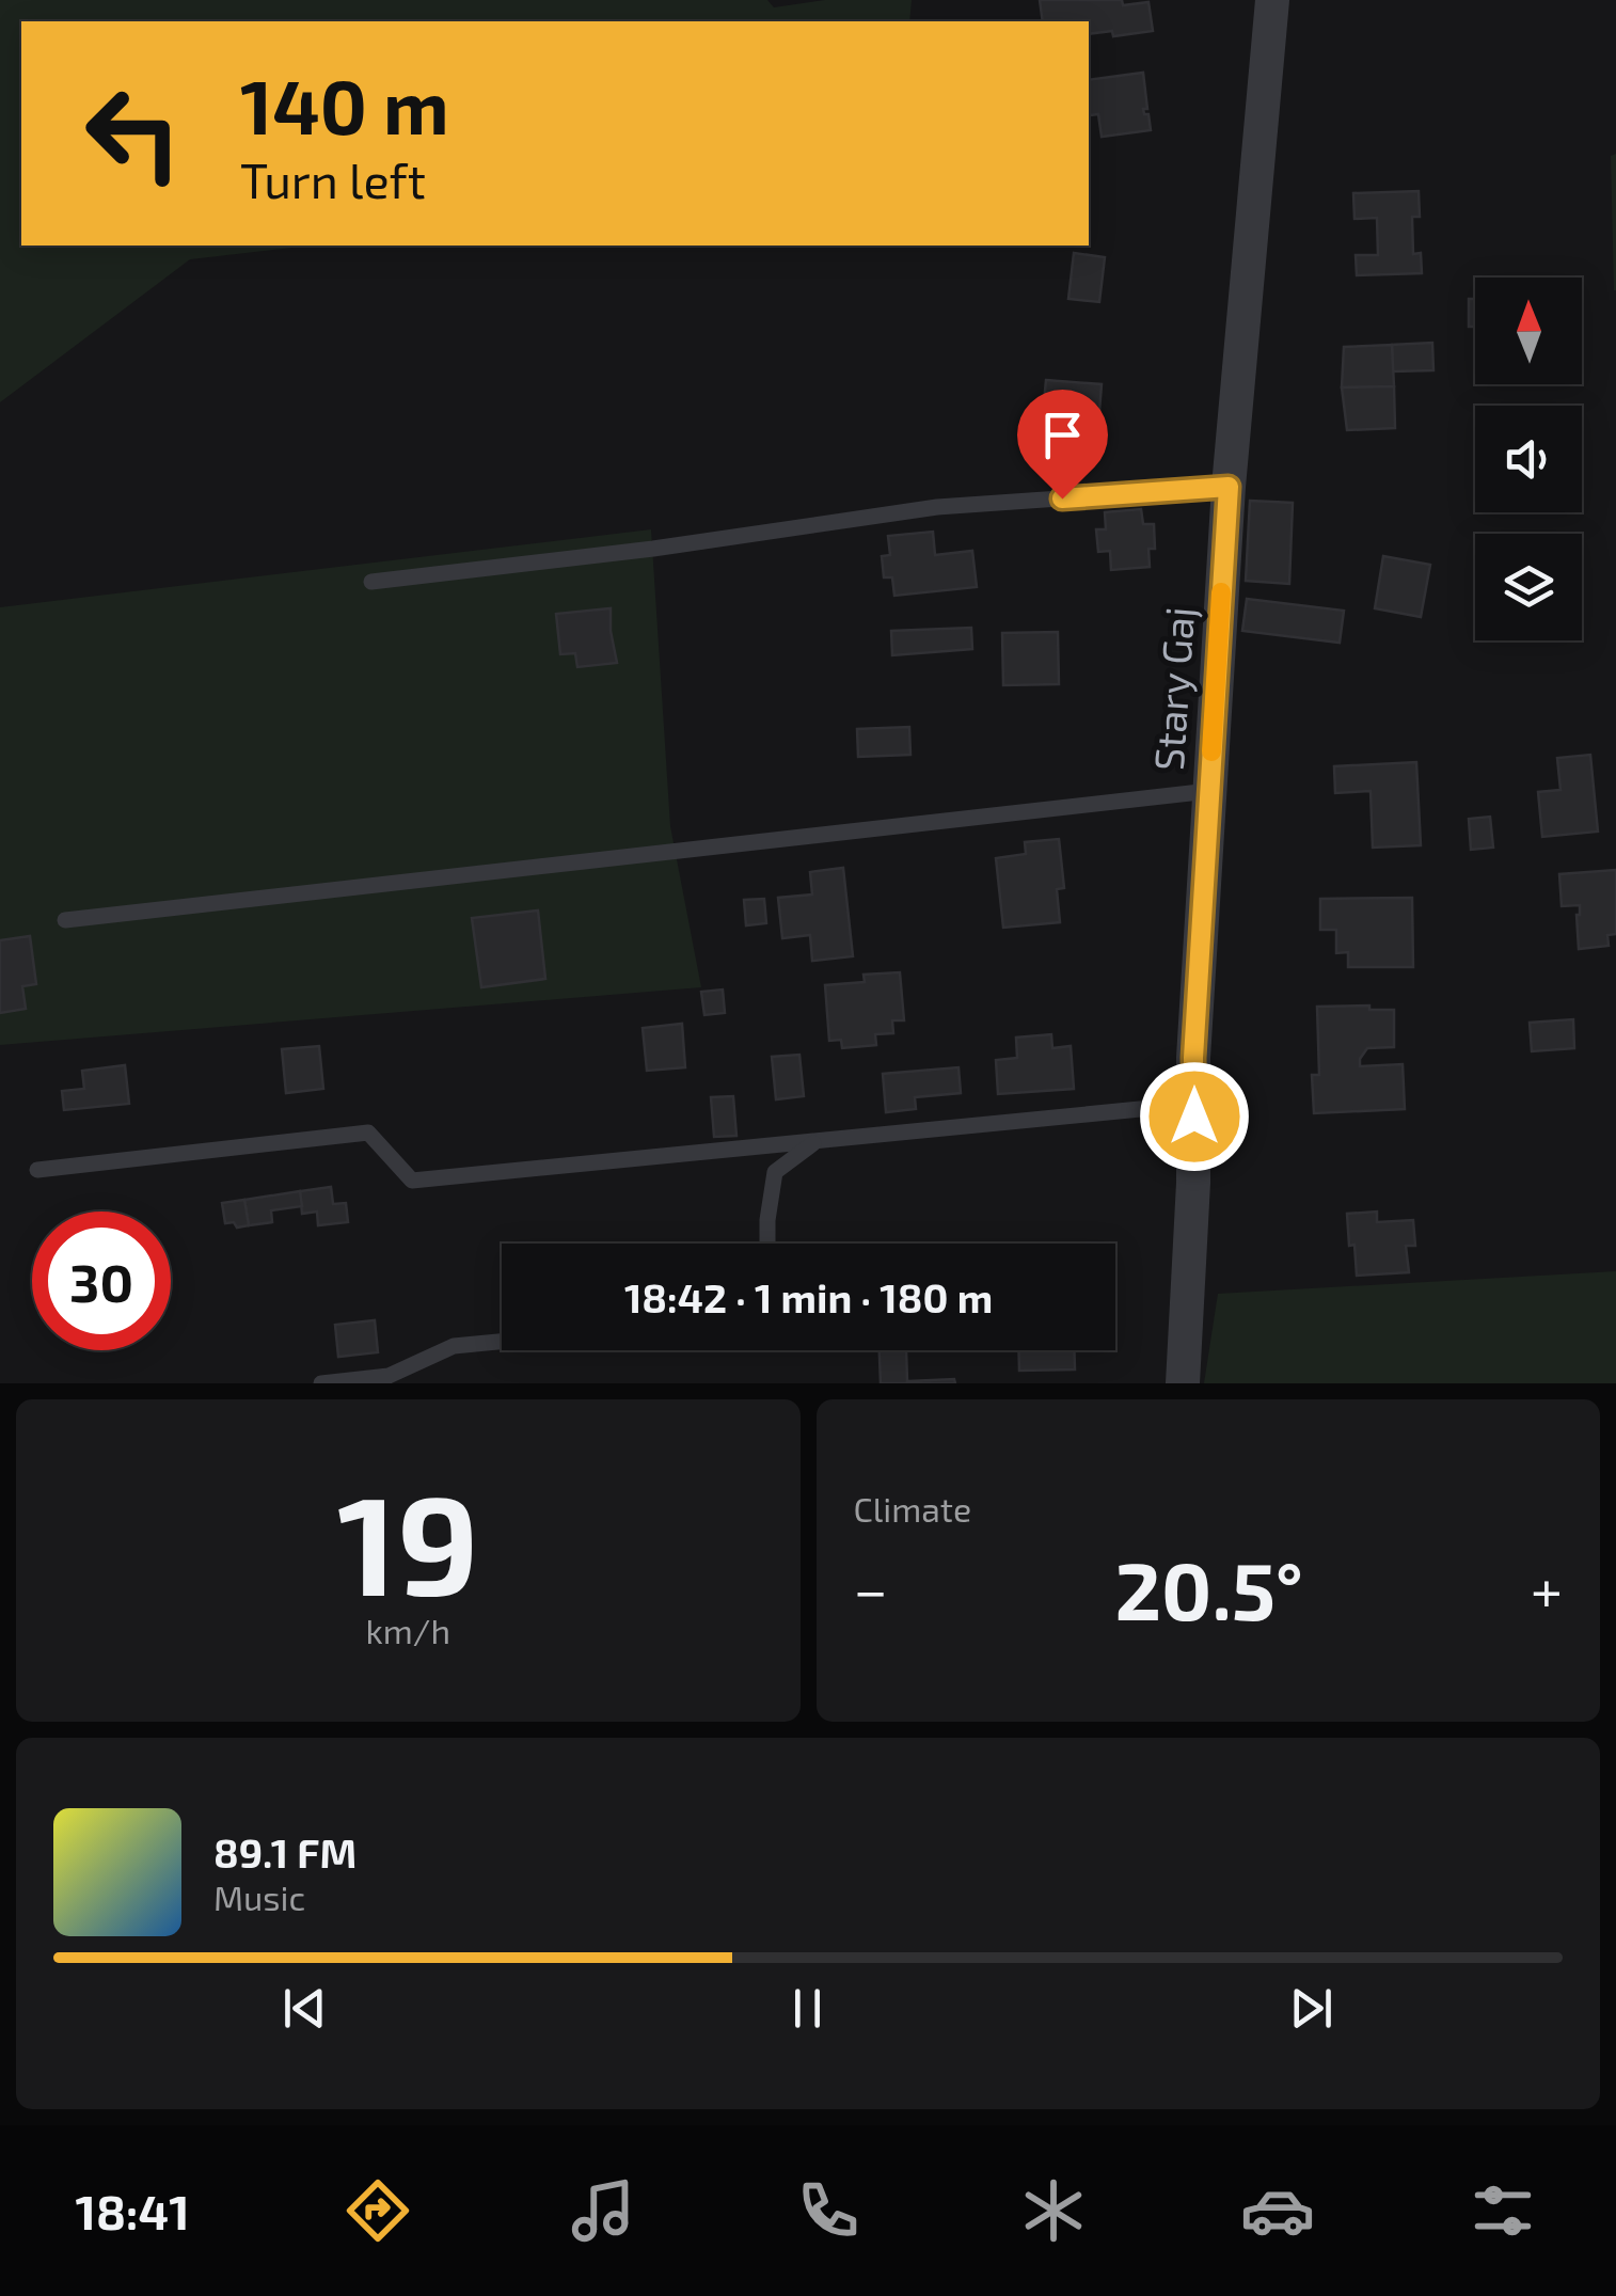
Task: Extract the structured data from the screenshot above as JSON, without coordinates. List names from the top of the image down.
{
  "streets": {
    "street": ["Stary Gaj"]
  },
  "north": "top",
  "page": {
    "turn": ["140 m", "Turn left"],
    "limit": "30",
    "trip": "18:42 · 1 min · 180 m",
    "tile": [
      ["19", "km/h"],
      "Climate"
    ],
    "heat": ["−", "20.5°", "+"],
    "song": ["89.1 FM", "Music"],
    "tabs": "18:41"
  }
}
